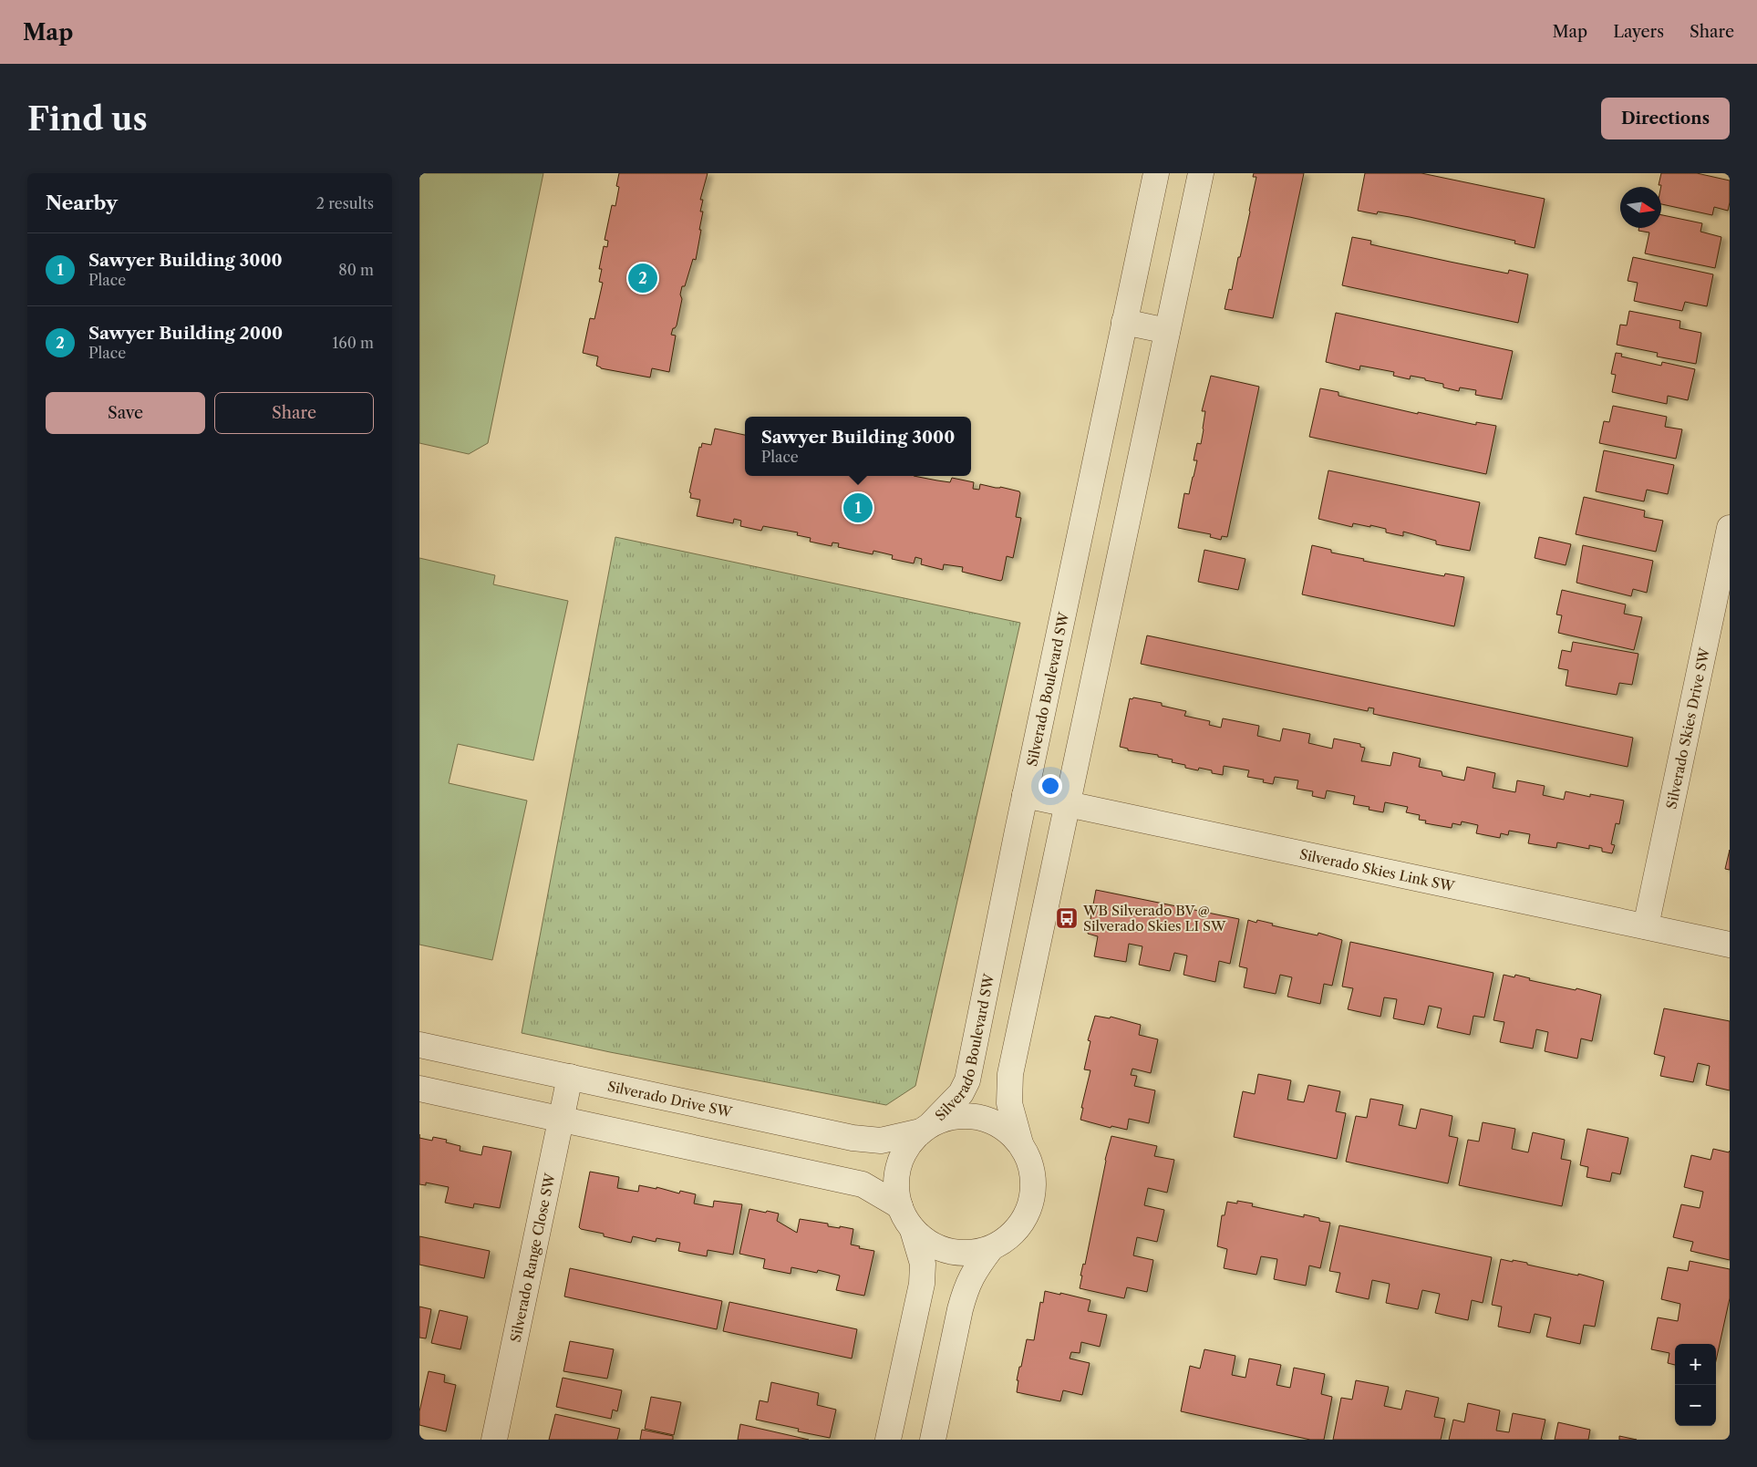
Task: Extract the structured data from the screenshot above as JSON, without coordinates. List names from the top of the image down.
{
  "streets": {
    "street": [
      "Silverado Boulevard SW",
      "Silverado Skies Drive SW",
      "Silverado Skies Link SW",
      "Silverado Drive SW",
      "Silverado Range Close SW"
    ]
  },
  "crossings": [
    ["Silverado Boulevard SW", "Silverado Skies Link SW"],
    ["Silverado Boulevard SW", "Silverado Drive SW"],
    ["Silverado Skies Drive SW", "Silverado Skies Link SW"],
    ["Silverado Drive SW", "Silverado Range Close SW"]
  ],
  "places": {
    "bus stop": ["WB Silverado BV @ Silverado Skies LI SW"]
  },
  "north": "right",
  "page": {
    "header": "Map",
    "nav": ["Map", "Layers", "Share"],
    "buttons": [
      "Directions",
      ["Save", "Share"]
    ],
    "title": "Find us",
    "heading": ["Nearby", "2 results"],
    "list": [
      {
        "mark": "1",
        "name": "Sawyer Building 3000",
        "note": "Place",
        "value": "80 m"
      },
      {
        "mark": "2",
        "name": "Sawyer Building 2000",
        "note": "Place",
        "value": "160 m"
      }
    ],
    "pins": ["2", "1"],
    "popup": ["Sawyer Building 3000", "Place"],
    "map_buttons": ["+", "−"]
  }
}
